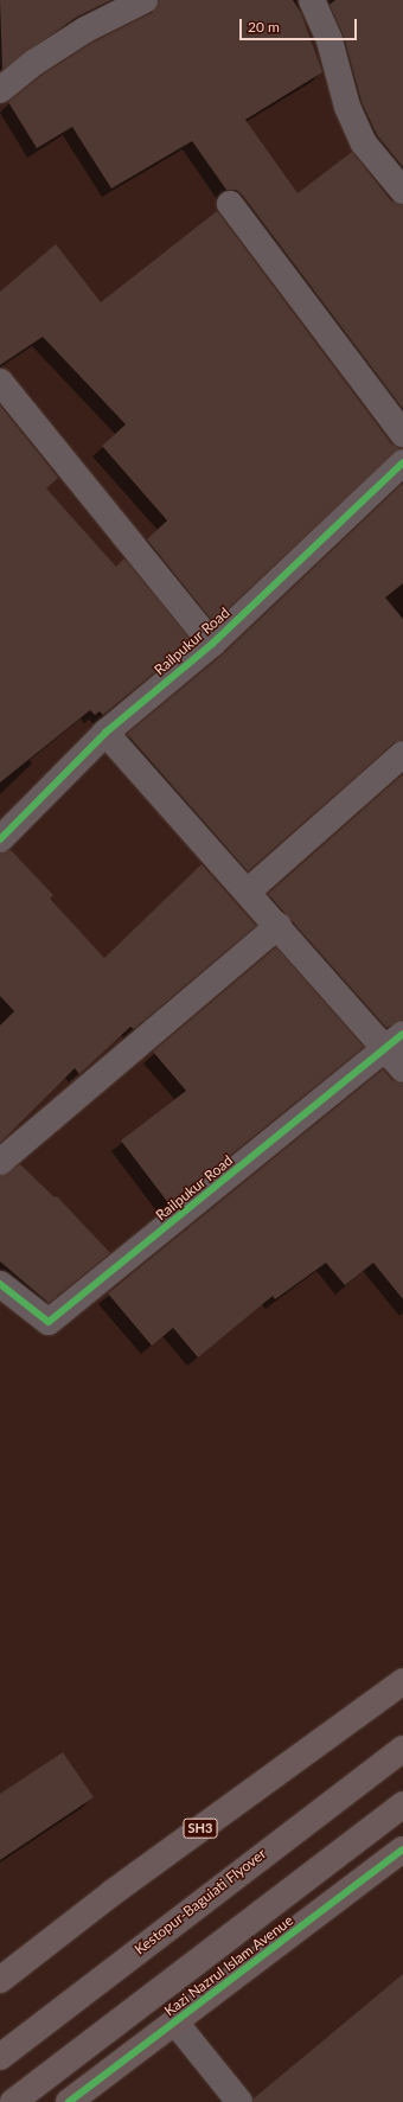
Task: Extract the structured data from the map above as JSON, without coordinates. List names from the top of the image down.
{
  "streets": {
    "main road": ["SH3", "Kestopur-Baguiati Flyover", "Kazi Nazrul Islam Avenue"],
    "street": ["Railpukur Road"]
  },
  "scale_bar": "20 m"
}
